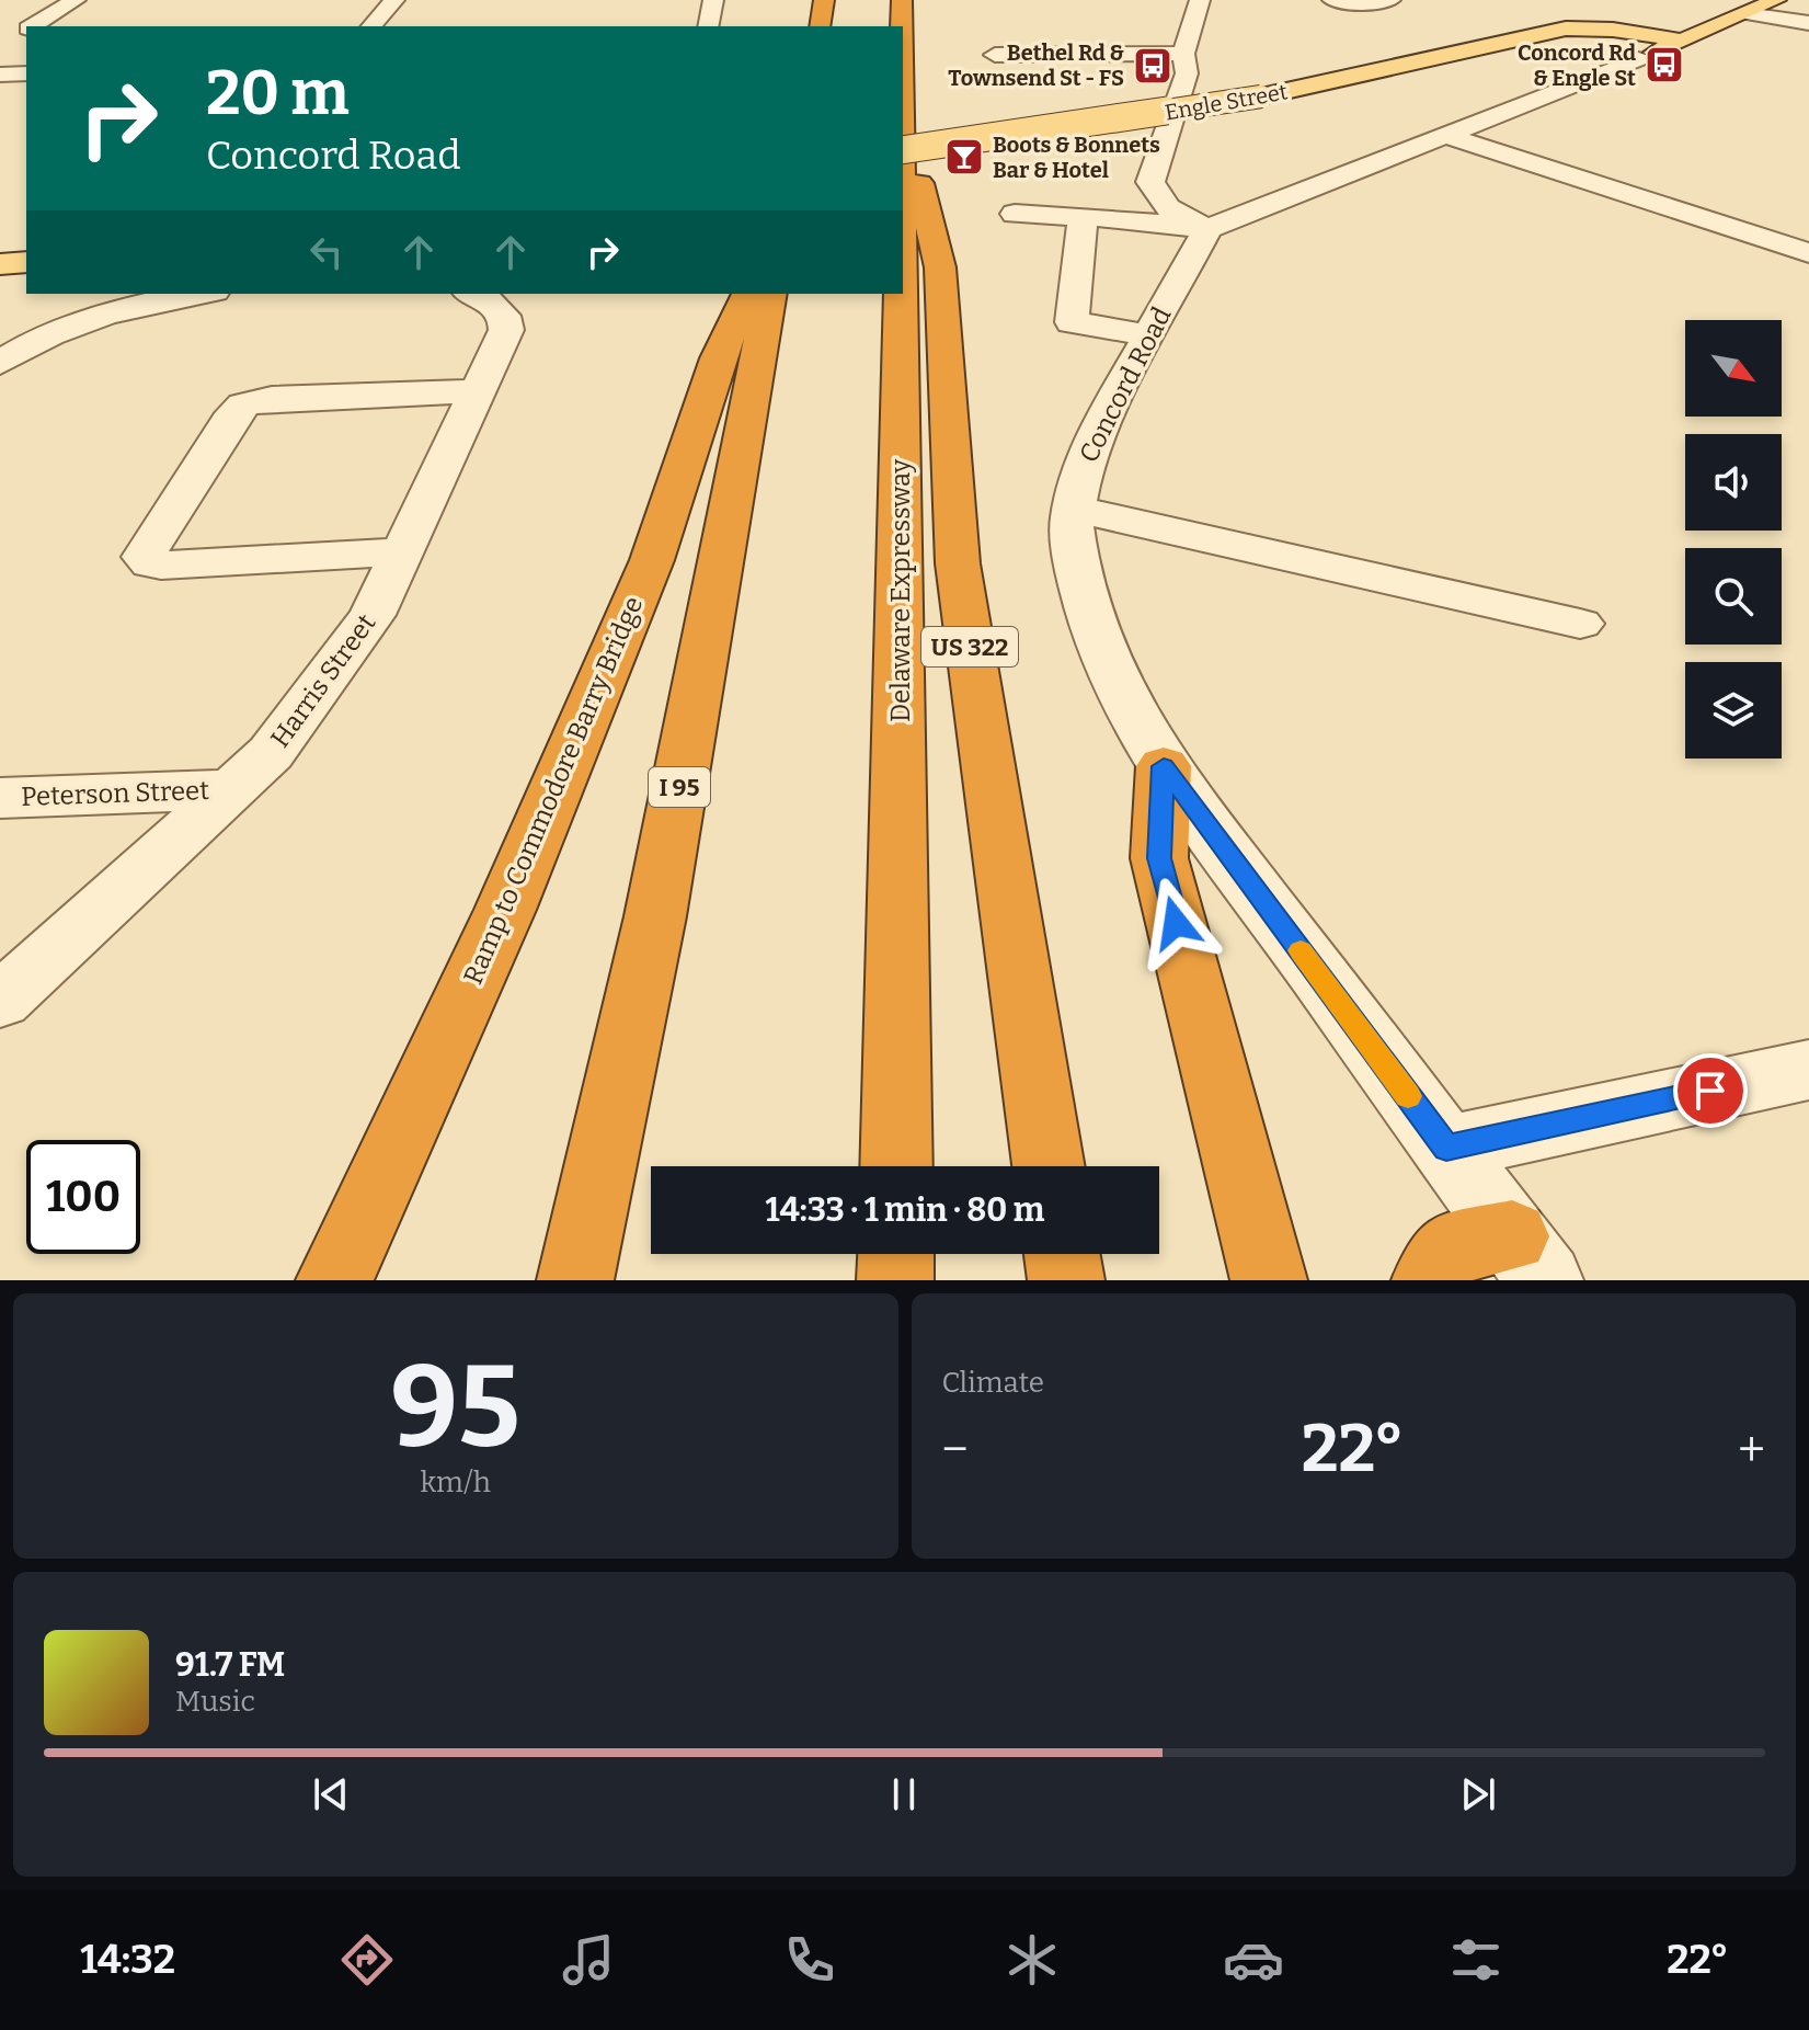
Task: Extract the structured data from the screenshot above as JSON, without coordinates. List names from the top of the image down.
{
  "streets": {
    "highway": [
      "Delaware Expressway",
      "US 322",
      "I 95",
      "Ramp to Commodore Barry Bridge"
    ],
    "main road": ["Engle Street"],
    "street": ["Concord Road", "Harris Street", "Peterson Street"]
  },
  "crossings": [
    ["Harris Street", "Peterson Street"]
  ],
  "places": {
    "bus stop": ["Concord Rd & Engle St", "Bethel Rd & Townsend St - FS"],
    "bar": ["Boots & Bonnets Bar & Hotel"]
  },
  "north": "bottom right",
  "page": {
    "turn": ["20 m", "Concord Road"],
    "limit": "100",
    "trip": "14:33 · 1 min · 80 m",
    "tile": [
      ["95", "km/h"],
      "Climate"
    ],
    "heat": ["−", "22°", "+"],
    "song": ["91.7 FM", "Music"],
    "tabs": ["14:32", "22°"]
  }
}
